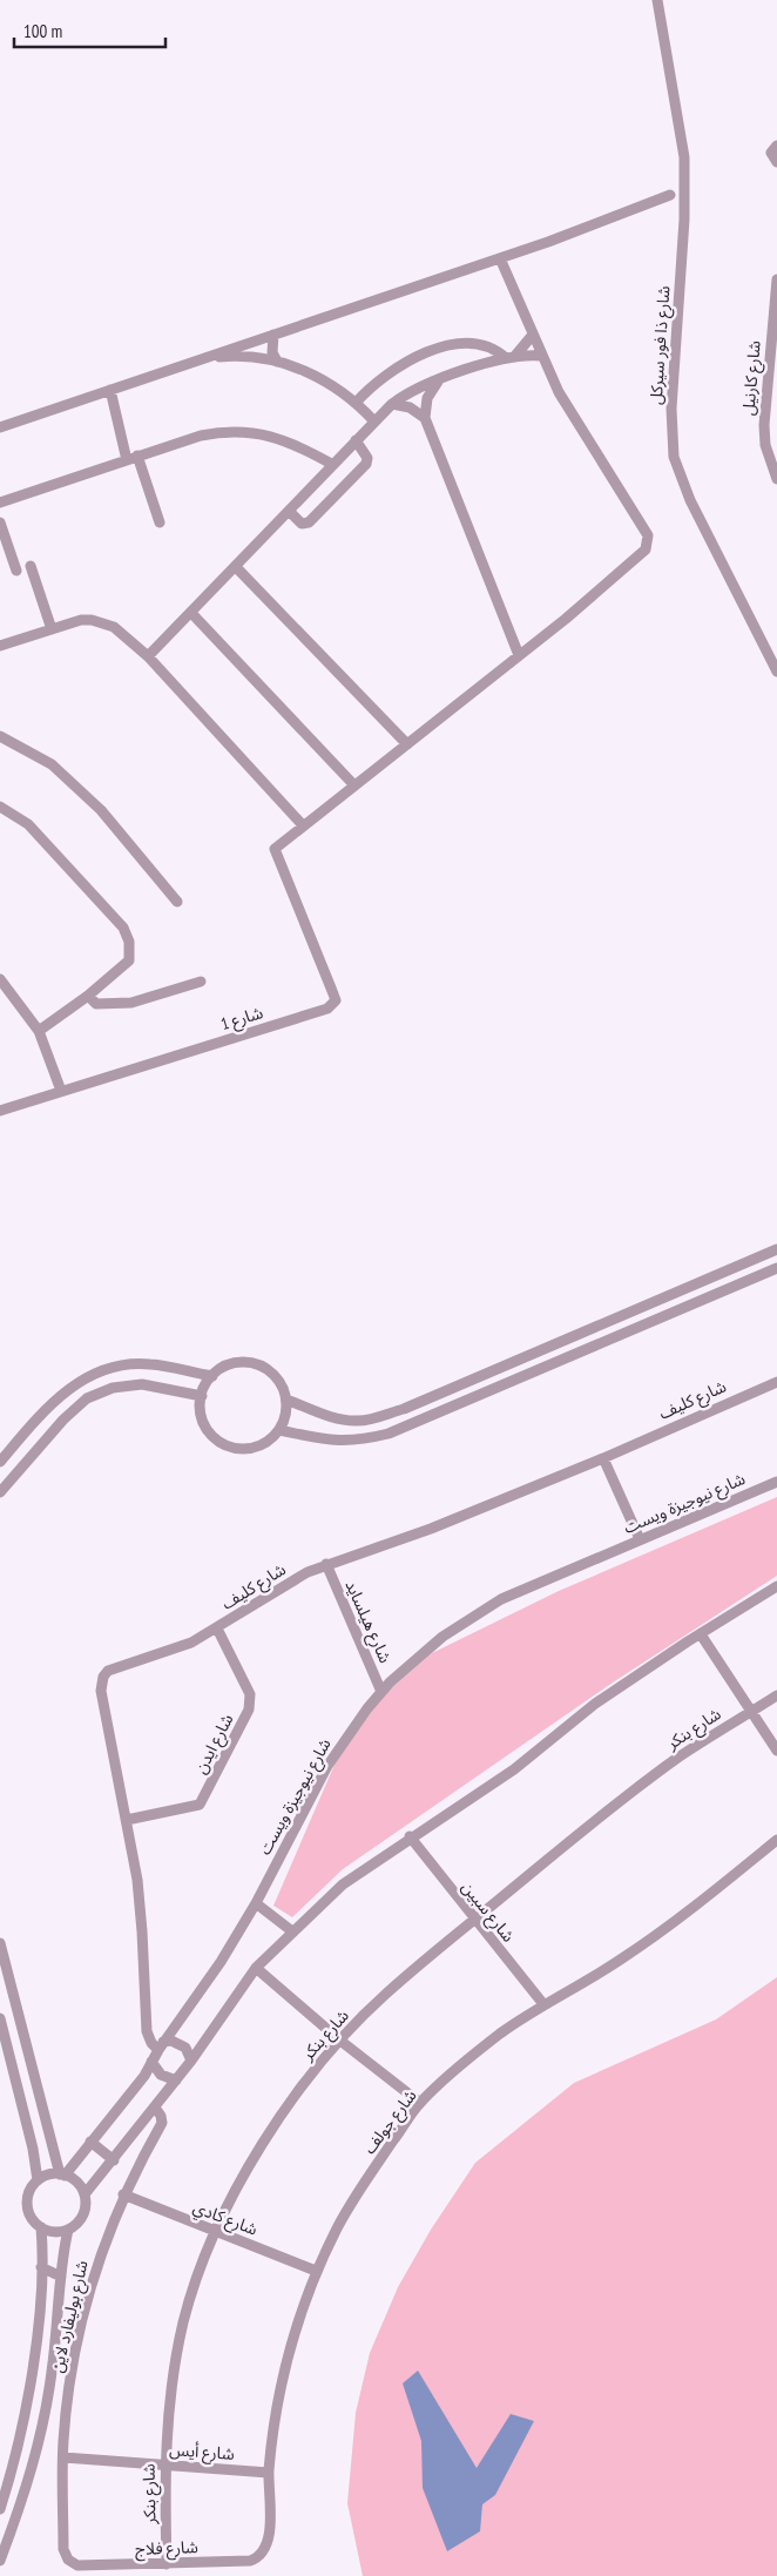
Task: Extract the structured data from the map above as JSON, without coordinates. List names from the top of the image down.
{
  "streets": {
    "street": [
      "شارع ذا فور سيركل",
      "شارع كارنيل",
      "شارع 1",
      "شارع كليف",
      "شارع نيوجيزة ويست",
      "شارع هيلسايد",
      "شارع بنكر",
      "شارع ايدن",
      "شارع سبين",
      "شارع جولف",
      "شارع كادي",
      "شارع بوليفارد لاين",
      "شارع أيس",
      "شارع فلاج"
    ]
  },
  "crossings": [
    ["شارع كليف", "شارع نيوجيزة ويست"],
    ["شارع كليف", "شارع هيلسايد"],
    ["شارع كليف", "شارع ايدن"],
    ["شارع نيوجيزة ويست", "شارع هيلسايد"],
    ["شارع بنكر", "شارع سبين"],
    ["شارع بنكر", "شارع كادي"],
    ["شارع بنكر", "شارع أيس"],
    ["شارع بنكر", "شارع فلاج"],
    ["شارع سبين", "شارع جولف"],
    ["شارع جولف", "شارع كادي"],
    ["شارع جولف", "شارع أيس"],
    ["شارع جولف", "شارع فلاج"],
    ["شارع كادي", "شارع بوليفارد لاين"],
    ["شارع بوليفارد لاين", "شارع أيس"],
    ["شارع بوليفارد لاين", "شارع فلاج"]
  ],
  "scale_bar": "100 m"
}
